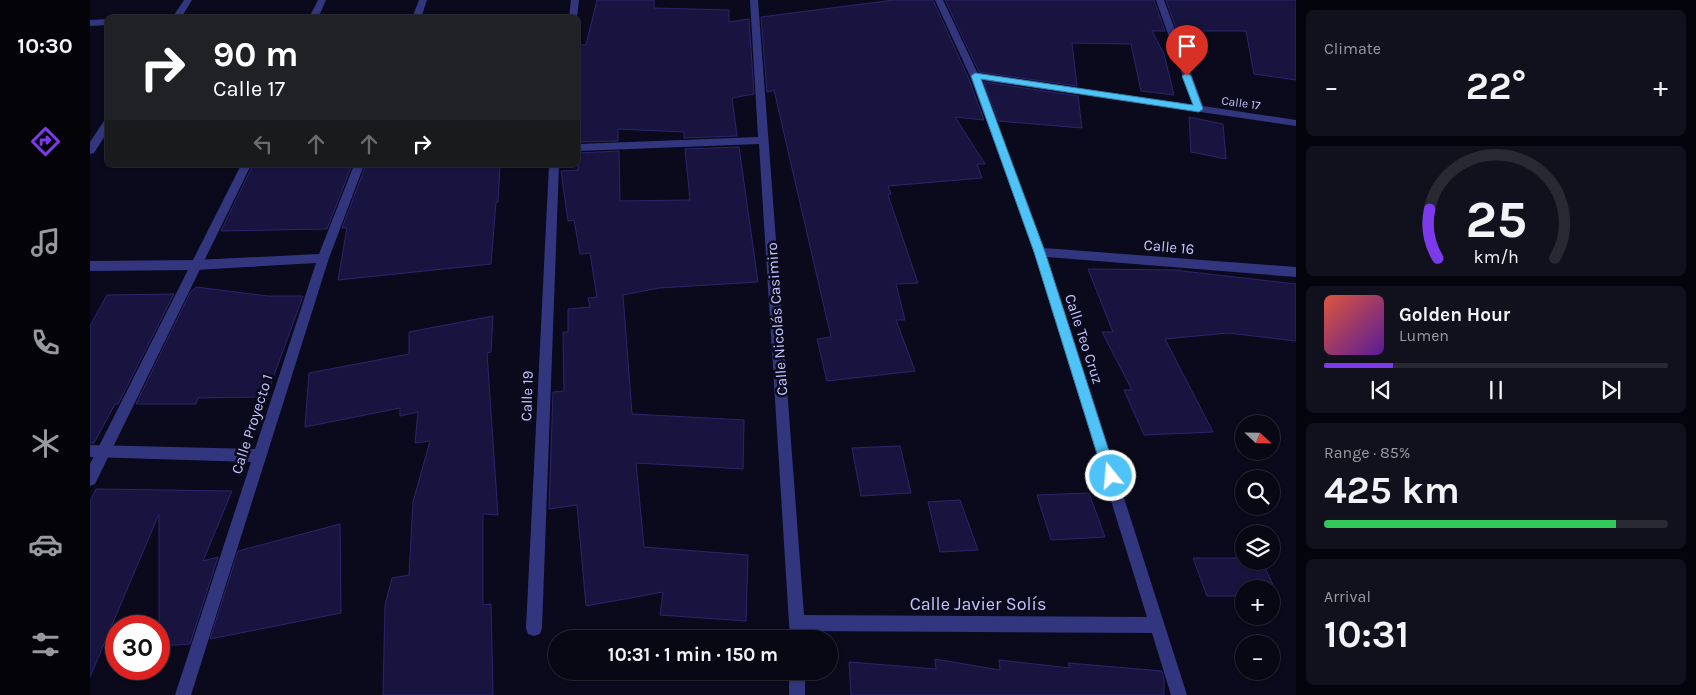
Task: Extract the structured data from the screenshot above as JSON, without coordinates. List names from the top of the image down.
{
  "streets": {
    "street": [
      "Calle 17",
      "Calle 16",
      "Calle Nicolás Casimiro",
      "Calle Teo Cruz",
      "Calle 19",
      "Calle Proyecto 1",
      "Calle Javier Solís"
    ]
  },
  "crossings": [
    ["Calle 17", "Calle Teo Cruz"],
    ["Calle 16", "Calle Teo Cruz"],
    ["Calle Nicolás Casimiro", "Calle Javier Solís"],
    ["Calle Teo Cruz", "Calle Javier Solís"]
  ],
  "north": "right",
  "page": {
    "tabs": "10:30",
    "tile": [
      "Climate",
      ["Range · 85%", "425 km"],
      ["Arrival", "10:31"]
    ],
    "turn": ["90 m", "Calle 17"],
    "heat": ["−", "22°", "+"],
    "song": ["Golden Hour", "Lumen"],
    "map_buttons": ["+", "−"],
    "limit": "30",
    "trip": "10:31 · 1 min · 150 m",
    "gauge": ["25", "km/h"]
  }
}
